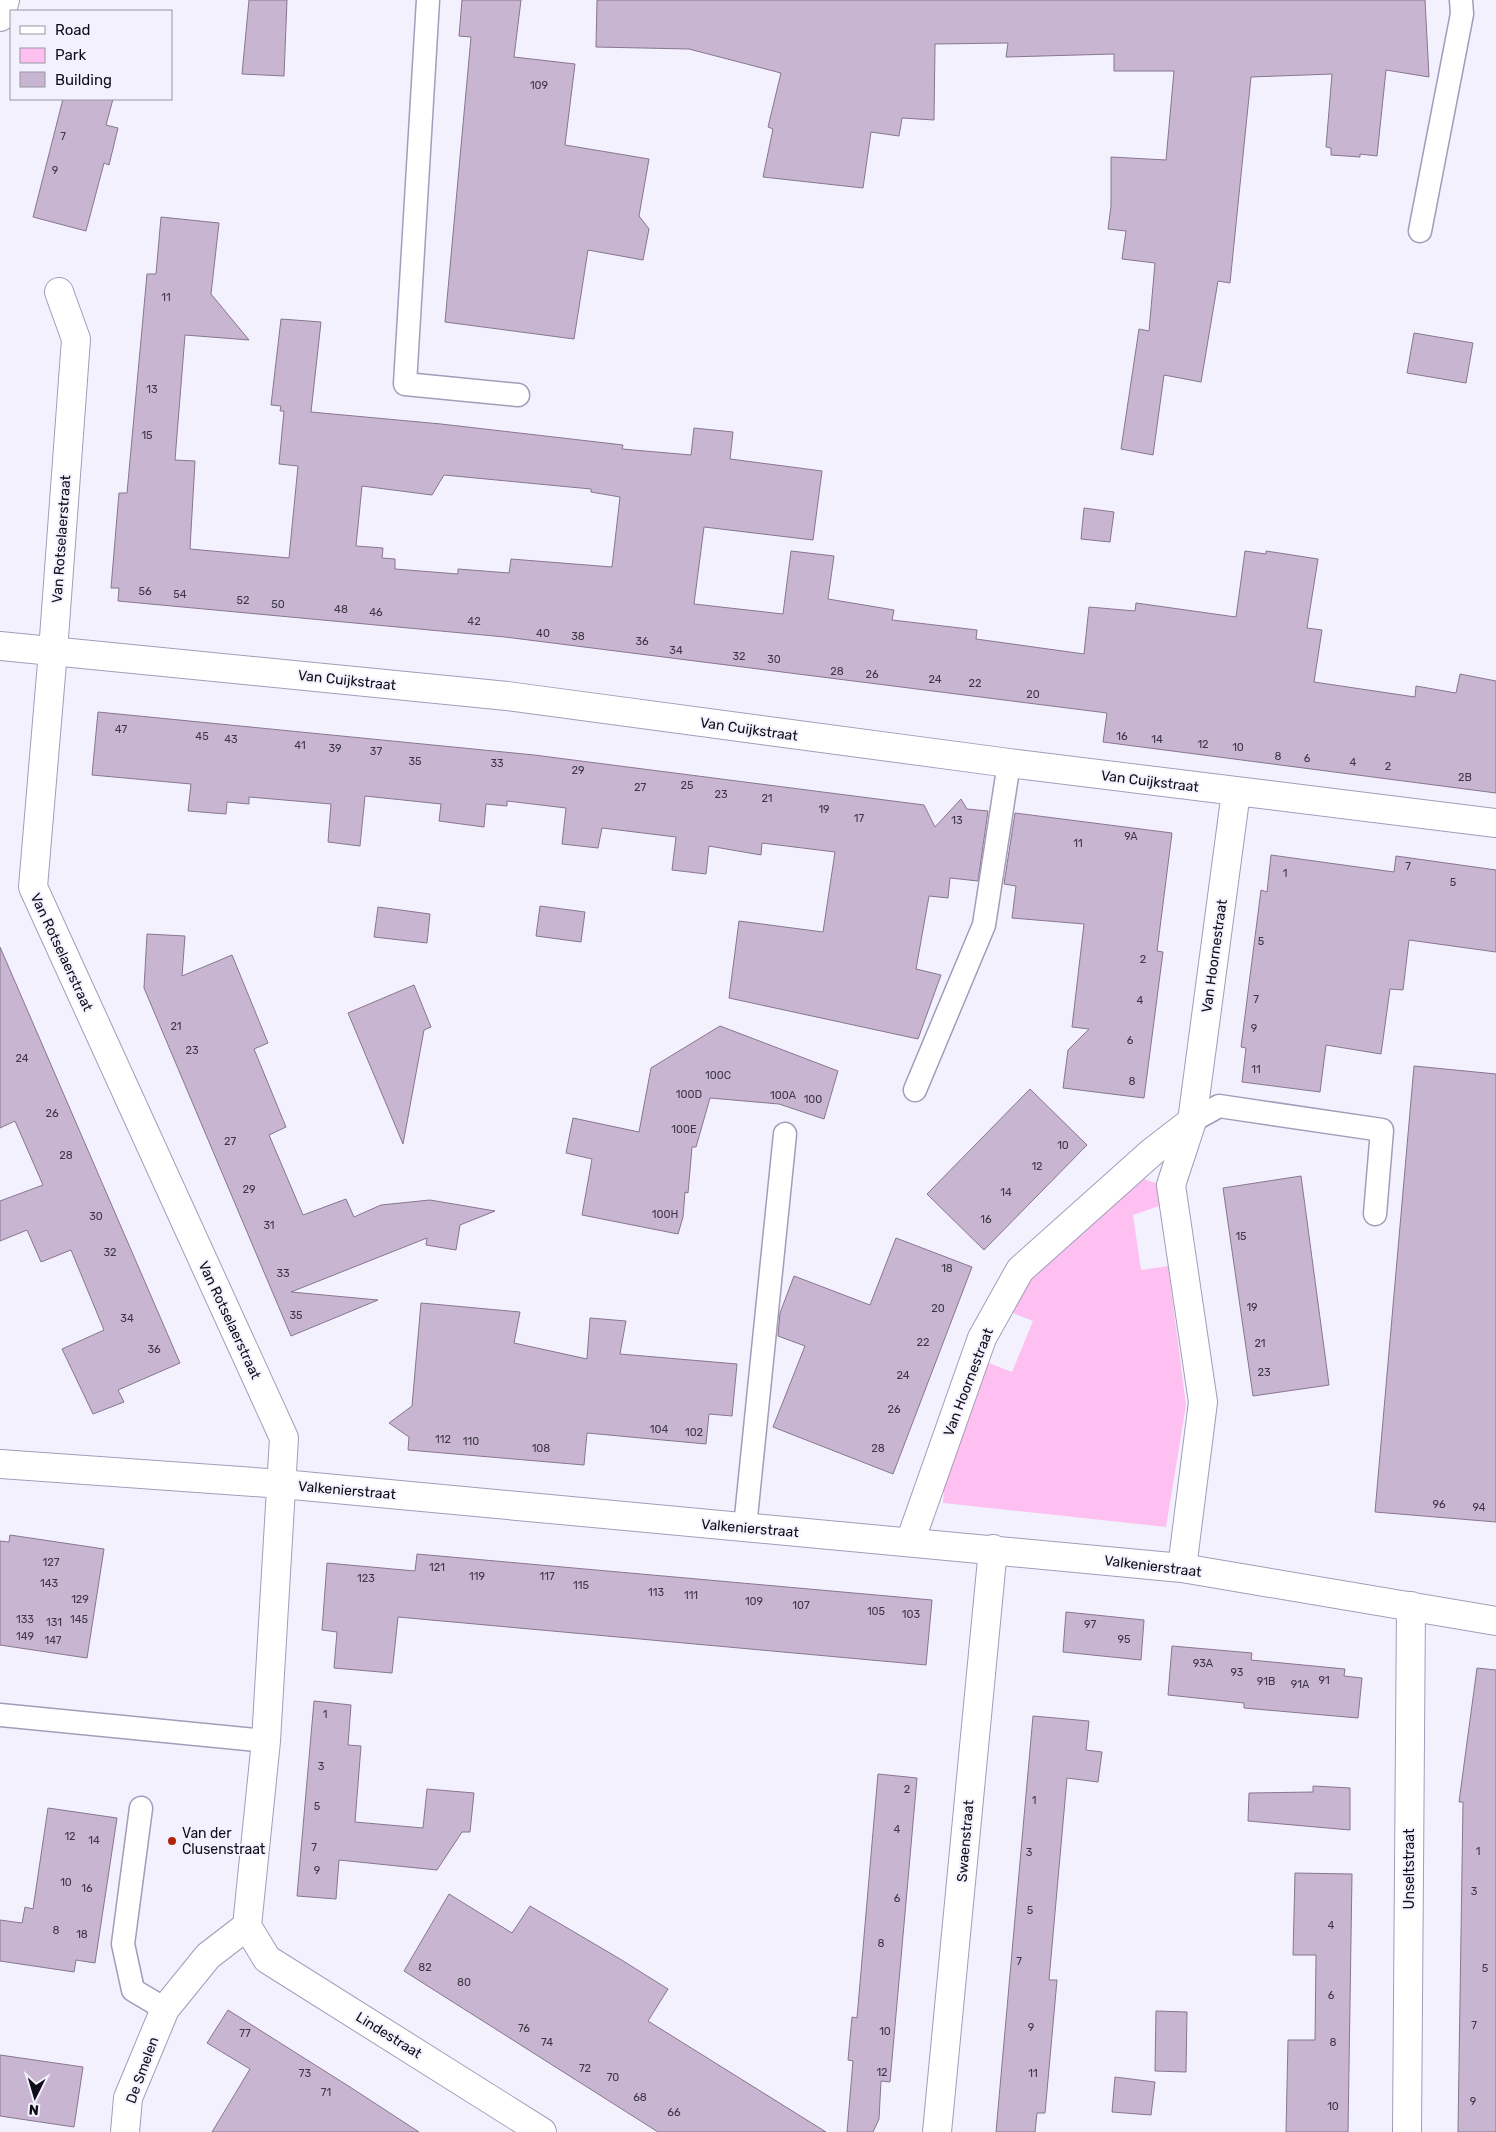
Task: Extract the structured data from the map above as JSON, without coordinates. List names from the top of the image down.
{
  "streets": {
    "street": [
      "Van Rotselaerstraat",
      "Van Cuijkstraat",
      "Van Hoornestraat",
      "Valkenierstraat",
      "Swaenstraat",
      "Unseltstraat",
      "Lindestraat",
      "De Smelen"
    ]
  },
  "crossings": [
    ["Van Rotselaerstraat", "Van Cuijkstraat"],
    ["Van Rotselaerstraat", "Valkenierstraat"],
    ["Van Cuijkstraat", "Van Hoornestraat"],
    ["Van Hoornestraat", "Valkenierstraat"],
    ["Valkenierstraat", "Swaenstraat"],
    ["Valkenierstraat", "Unseltstraat"]
  ],
  "places": ["Van der Clusenstraat"],
  "house_numbers": [
    "109",
    "7",
    "9",
    "11",
    "13",
    "15",
    "56",
    "54",
    "52",
    "50",
    "48",
    "46",
    "42",
    "40",
    "38",
    "36",
    "34",
    "32",
    "30",
    "28",
    "26",
    "24",
    "22",
    "20",
    "47",
    "45",
    "16",
    "43",
    "14",
    "12",
    "41",
    "10",
    "39",
    "37",
    "8",
    "6",
    "35",
    "4",
    "33",
    "2",
    "29",
    "2B",
    "25",
    "27",
    "23",
    "21",
    "19",
    "17",
    "13",
    "9A",
    "11",
    "7",
    "1",
    "5",
    "5",
    "2",
    "7",
    "4",
    "21",
    "9",
    "6",
    "23",
    "24",
    "11",
    "100C",
    "8",
    "100D",
    "100A",
    "100",
    "26",
    "100E",
    "27",
    "10",
    "28",
    "12",
    "29",
    "14",
    "100H",
    "30",
    "16",
    "31",
    "15",
    "32",
    "18",
    "33",
    "19",
    "20",
    "35",
    "34",
    "22",
    "21",
    "36",
    "23",
    "24",
    "26",
    "104",
    "102",
    "112",
    "110",
    "108",
    "28",
    "96",
    "94",
    "127",
    "121",
    "119",
    "117",
    "123",
    "143",
    "115",
    "113",
    "111",
    "129",
    "109",
    "107",
    "105",
    "103",
    "133",
    "145",
    "131",
    "97",
    "149",
    "95",
    "147",
    "93A",
    "93",
    "91",
    "91B",
    "91A",
    "1",
    "3",
    "2",
    "1",
    "5",
    "4",
    "12",
    "14",
    "7",
    "1",
    "3",
    "9",
    "10",
    "16",
    "3",
    "6",
    "5",
    "4",
    "8",
    "18",
    "8",
    "7",
    "82",
    "5",
    "80",
    "6",
    "7",
    "9",
    "76",
    "10",
    "77",
    "74",
    "8",
    "72",
    "12",
    "73",
    "11",
    "70",
    "71",
    "68",
    "9",
    "10",
    "66"
  ],
  "legend": ["Road", "Park", "Building"],
  "north": "bottom"
}
